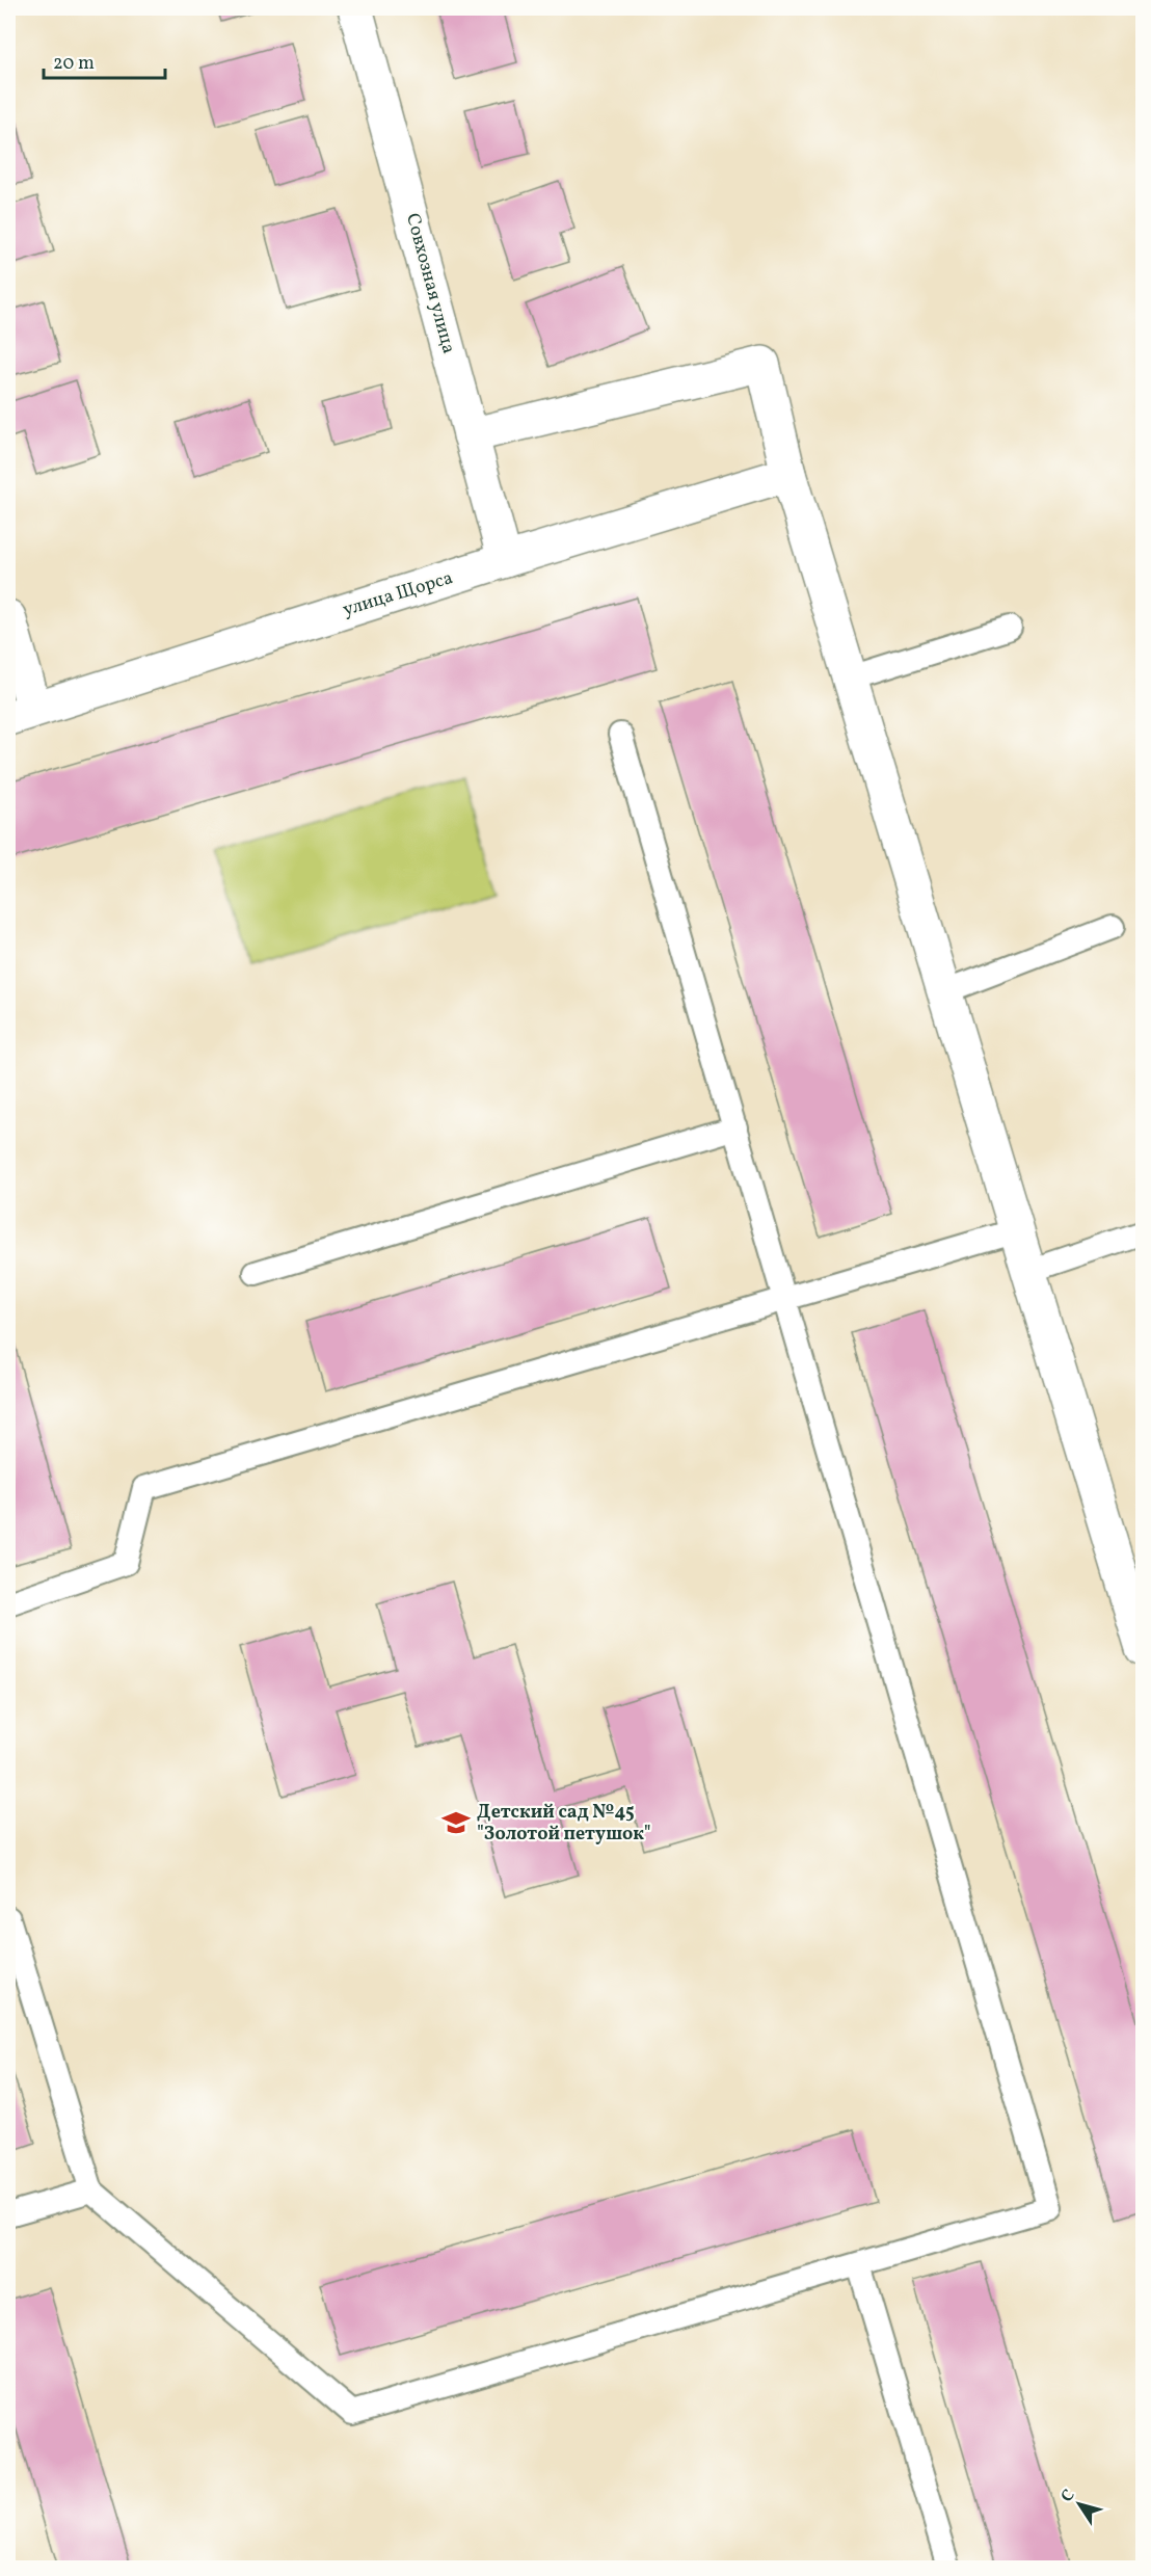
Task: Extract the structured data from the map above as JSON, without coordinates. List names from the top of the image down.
{
  "streets": {
    "street": ["Совхозная улица", "улица Щорса"]
  },
  "crossings": [
    ["Совхозная улица", "улица Щорса"]
  ],
  "places": {
    "school or university": ["Детский сад №45 \"Золотой петушок\""]
  },
  "scale_bar": "20 m",
  "north": "top left"
}
